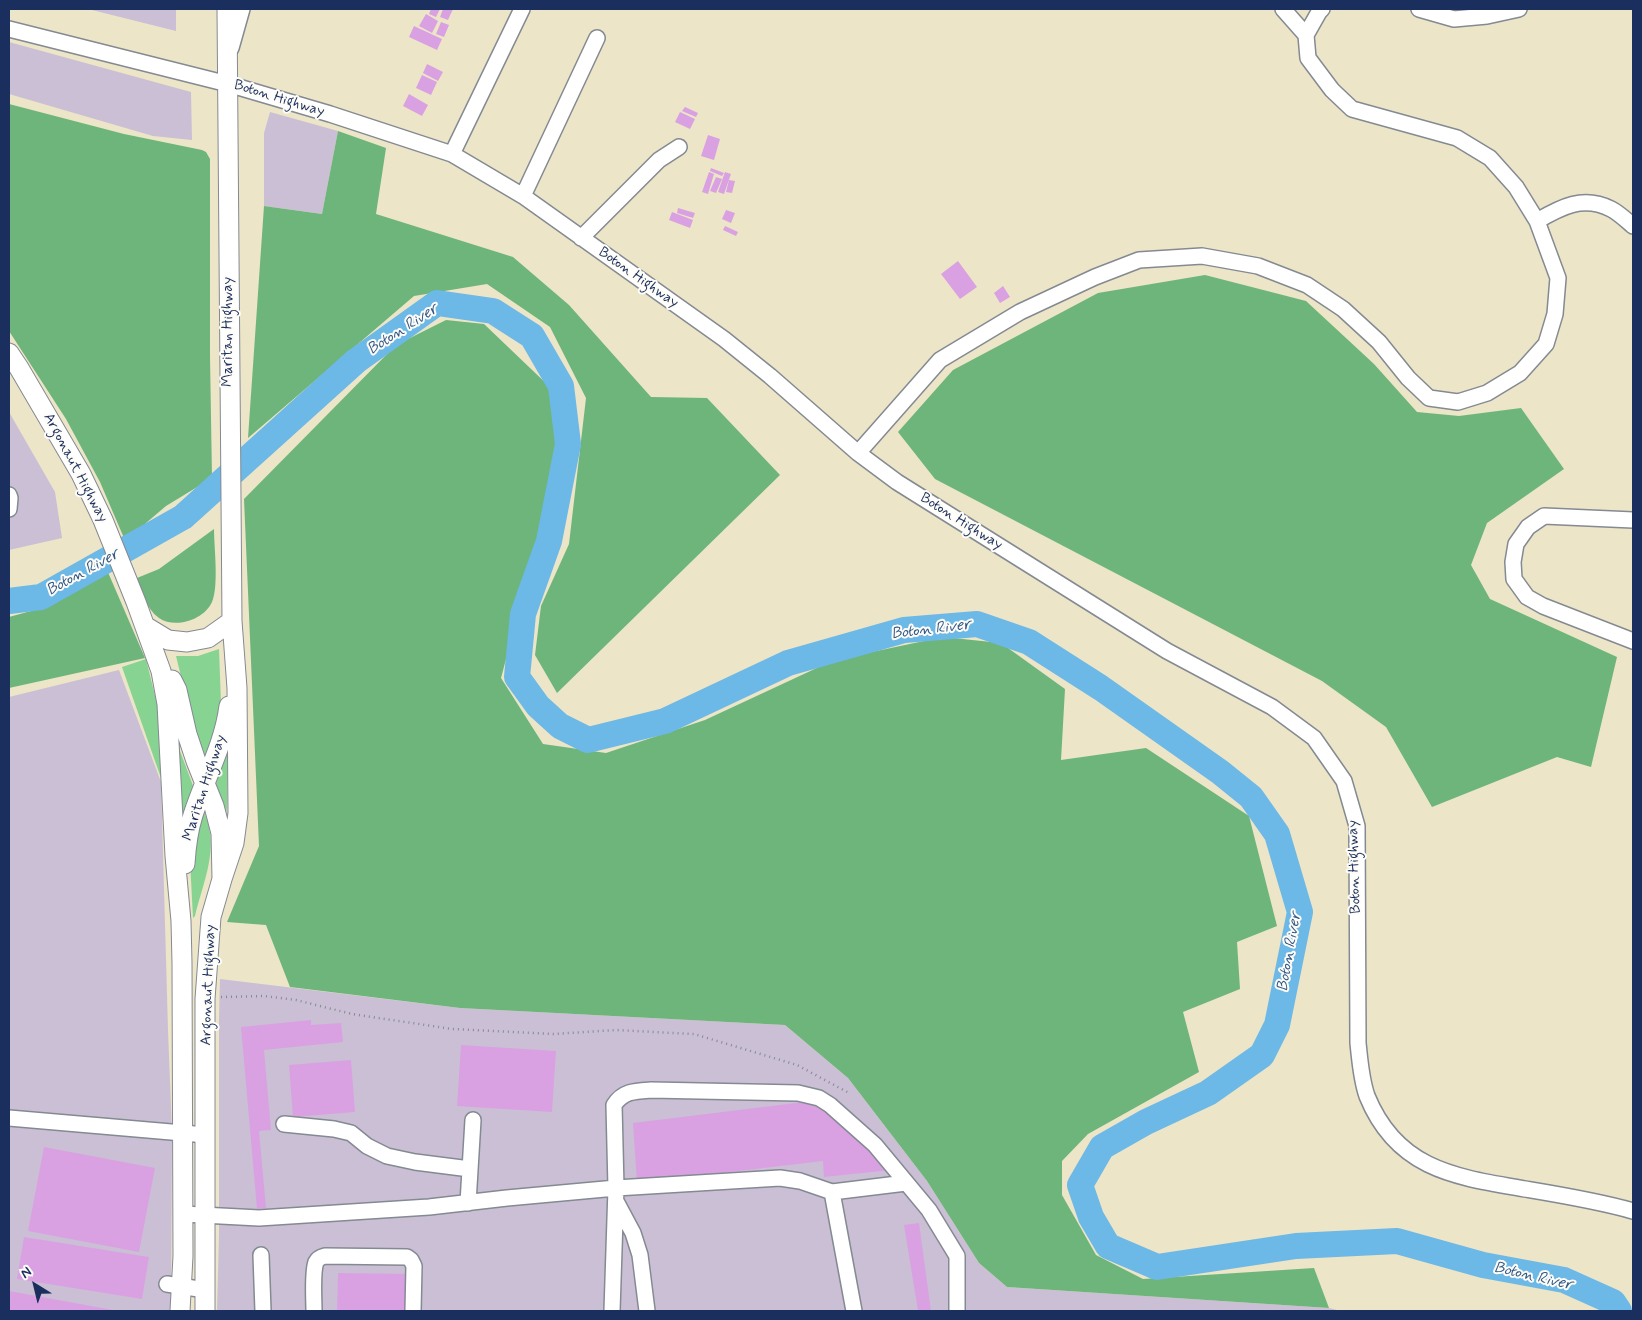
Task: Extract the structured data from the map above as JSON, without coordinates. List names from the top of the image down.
{
  "streets": {
    "main road": ["Maritan Highway", "Argonaut Highway"],
    "street": ["Boton Highway"]
  },
  "crossings": [
    ["Boton Highway", "Maritan Highway"],
    ["Maritan Highway", "Argonaut Highway"]
  ],
  "water": ["Boton River"],
  "north": "top left"
}
